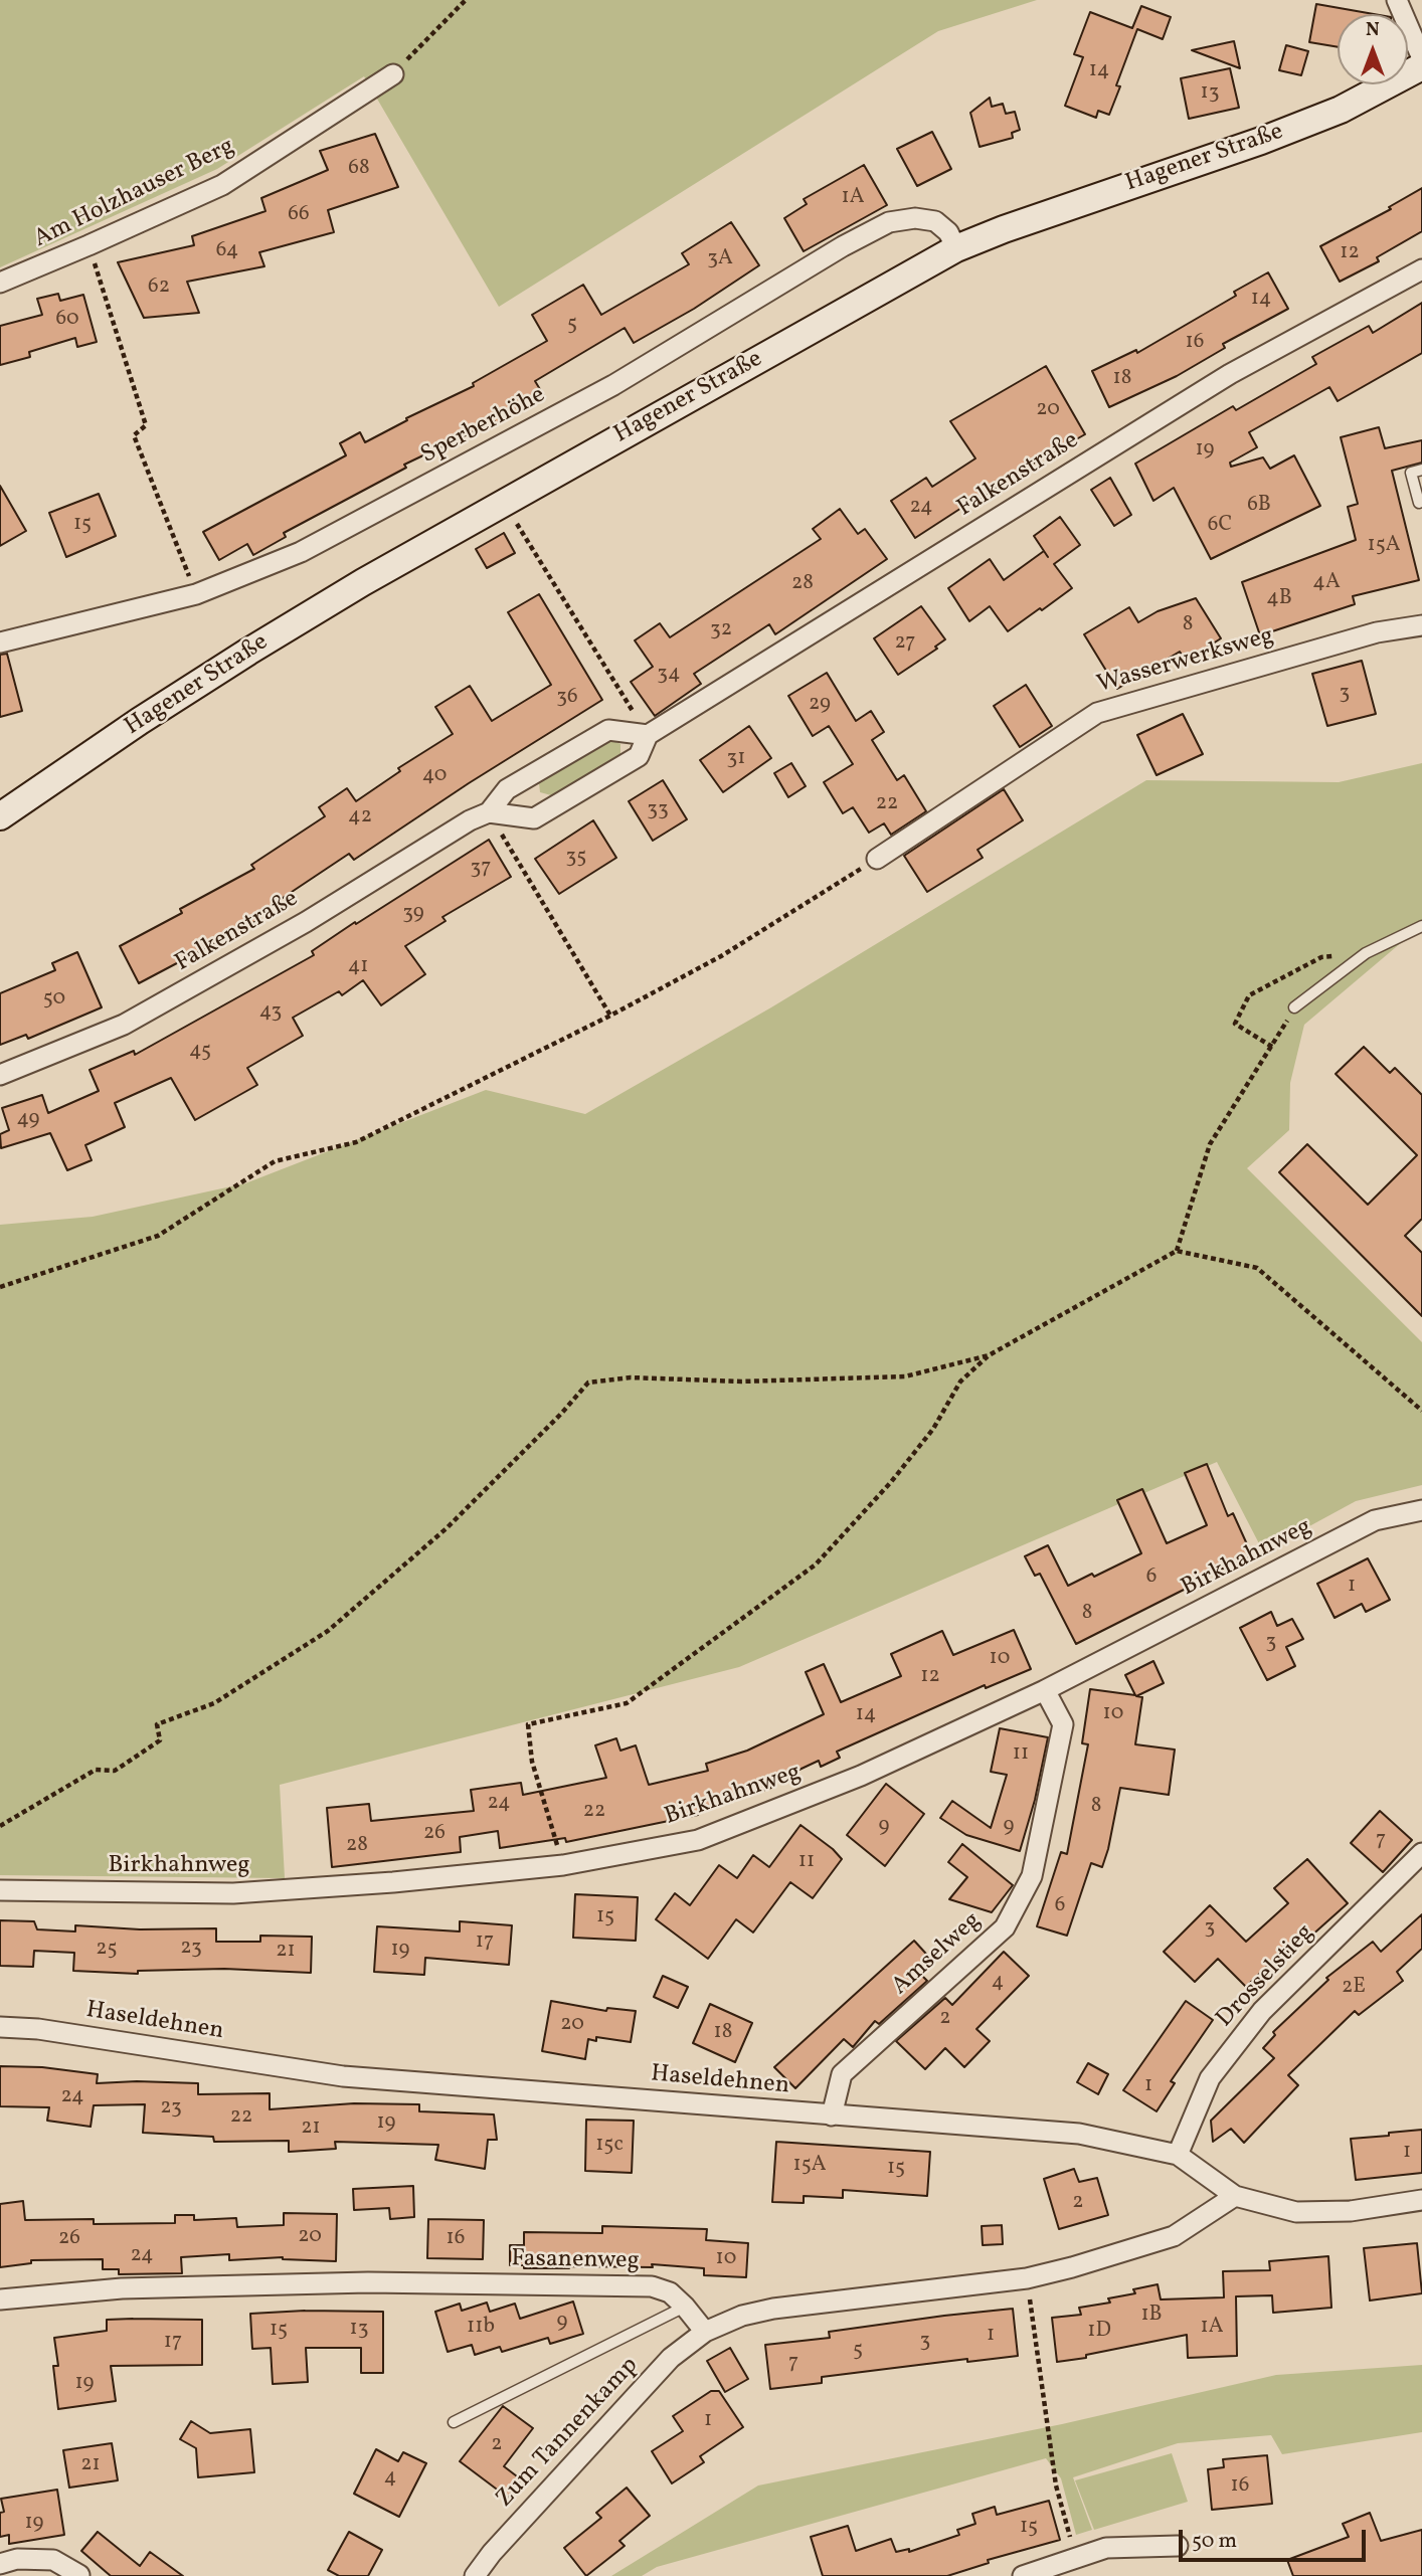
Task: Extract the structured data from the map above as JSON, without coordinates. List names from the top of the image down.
{
  "streets": {
    "main road": ["Hagener Straße"],
    "street": [
      "Am Holzhauser Berg",
      "Sperberhöhe",
      "Falkenstraße",
      "Wasserwerksweg",
      "Birkhahnweg",
      "Amselweg",
      "Drosselstieg",
      "Haseldehnen",
      "Fasanenweg",
      "Zum Tannenkamp"
    ]
  },
  "crossings": [
    ["Hagener Straße", "Sperberhöhe"],
    ["Birkhahnweg", "Amselweg"],
    ["Amselweg", "Haseldehnen"],
    ["Drosselstieg", "Haseldehnen"],
    ["Fasanenweg", "Zum Tannenkamp"]
  ],
  "house_numbers": [
    "14",
    "13",
    "68",
    "1A",
    "66",
    "64",
    "12",
    "3A",
    "62",
    "14",
    "60",
    "5",
    "16",
    "18",
    "20",
    "19",
    "6B",
    "24",
    "15",
    "6C",
    "15A",
    "4A",
    "28",
    "4B",
    "8",
    "32",
    "27",
    "34",
    "3",
    "36",
    "29",
    "31",
    "40",
    "22",
    "33",
    "42",
    "35",
    "37",
    "39",
    "41",
    "50",
    "43",
    "45",
    "49",
    "6",
    "1",
    "8",
    "3",
    "10",
    "12",
    "10",
    "14",
    "11",
    "24",
    "8",
    "22",
    "9",
    "9",
    "26",
    "7",
    "28",
    "11",
    "6",
    "15",
    "3",
    "17",
    "23",
    "25",
    "19",
    "21",
    "4",
    "2E",
    "2",
    "20",
    "18",
    "1",
    "24",
    "23",
    "22",
    "19",
    "21",
    "15c",
    "1",
    "15A",
    "15",
    "2",
    "20",
    "26",
    "16",
    "24",
    "10",
    "1B",
    "9",
    "11b",
    "1A",
    "13",
    "15",
    "1D",
    "1",
    "3",
    "17",
    "5",
    "7",
    "19",
    "1",
    "2",
    "21",
    "4",
    "16",
    "19",
    "15"
  ],
  "scale_bar": "50 m",
  "north": "top"
}
